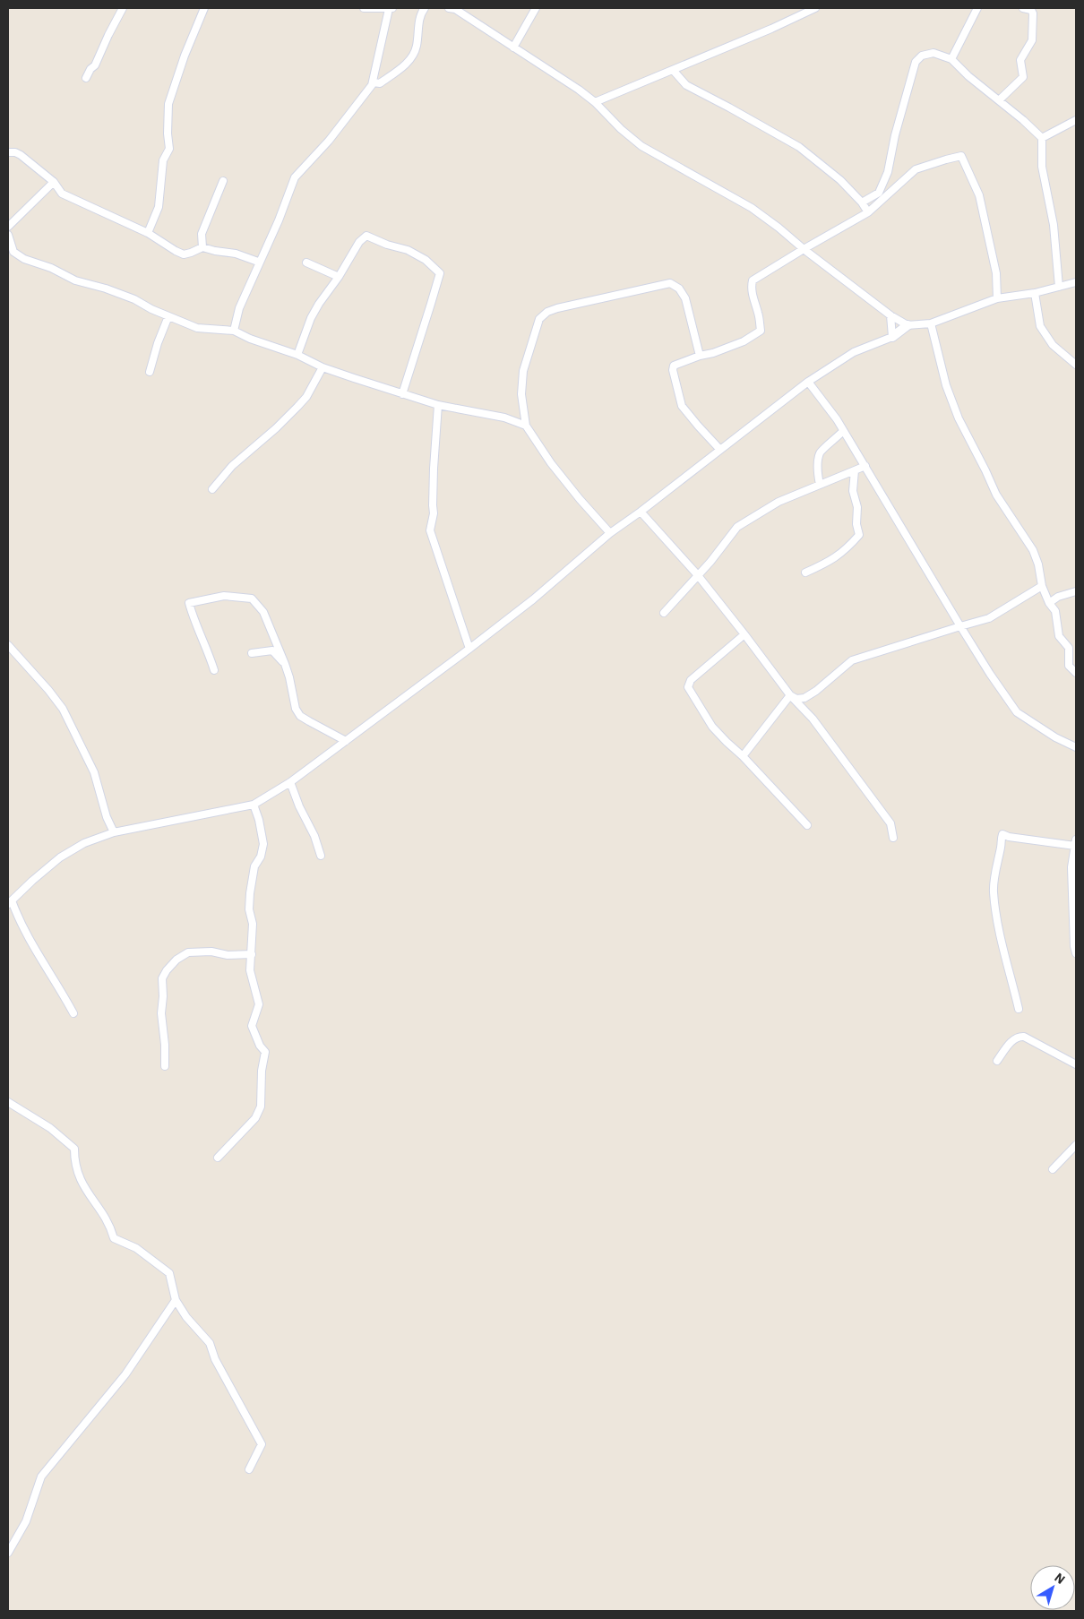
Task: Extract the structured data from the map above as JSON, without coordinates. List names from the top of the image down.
{
  "north": "top right"
}
